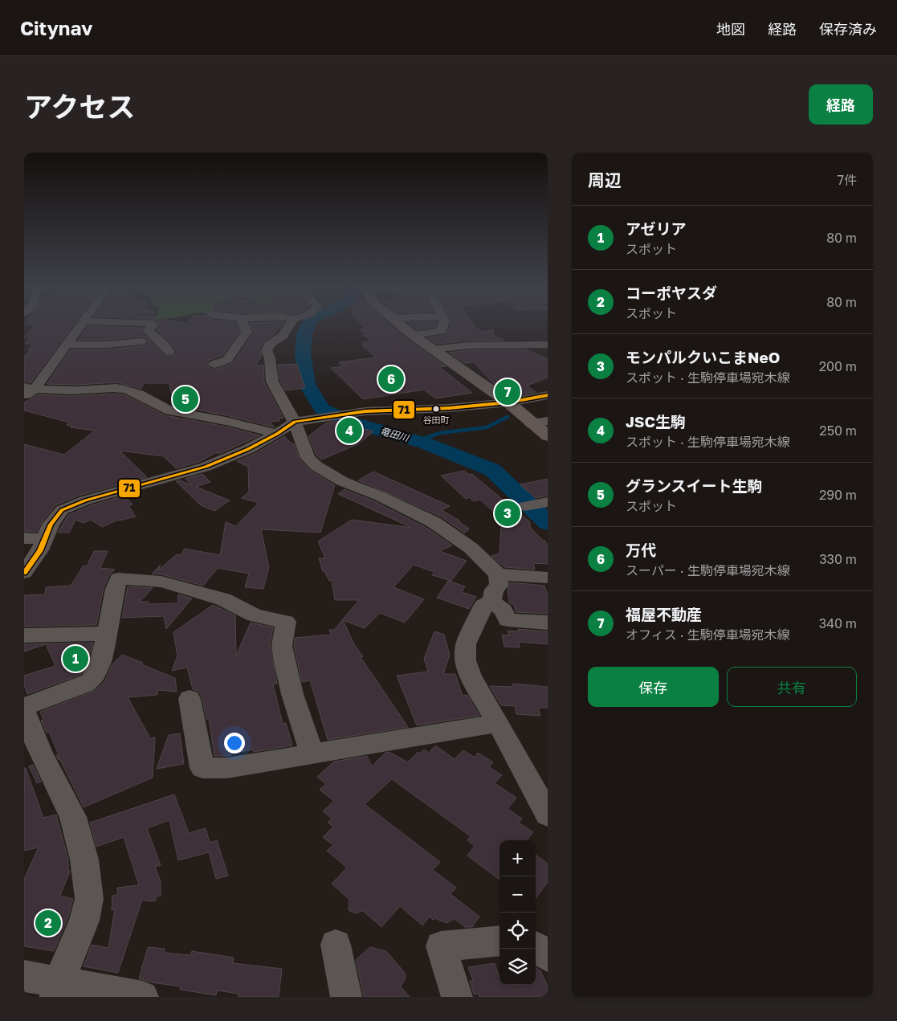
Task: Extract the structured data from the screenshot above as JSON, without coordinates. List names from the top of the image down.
{
  "water": ["竜田川"],
  "places": ["谷田町"],
  "lines": ["transit line 71"],
  "page": {
    "header": "Citynav",
    "nav": ["地図", "経路", "保存済み"],
    "title": "アクセス",
    "buttons": [
      "経路",
      ["保存", "共有"]
    ],
    "heading": ["周辺", "7件"],
    "list": [
      {
        "mark": "1",
        "name": "アゼリア",
        "note": "スポット",
        "value": "80 m"
      },
      {
        "mark": "2",
        "name": "コーポヤスダ",
        "note": "スポット",
        "value": "80 m"
      },
      {
        "mark": "3",
        "name": "モンパルクいこまNeO",
        "note": "スポット · 生駒停車場宛木線",
        "value": "200 m"
      },
      {
        "mark": "4",
        "name": "JSC生駒",
        "note": "スポット · 生駒停車場宛木線",
        "value": "250 m"
      },
      {
        "mark": "5",
        "name": "グランスイート生駒",
        "note": "スポット",
        "value": "290 m"
      },
      {
        "mark": "6",
        "name": "万代",
        "note": "スーパー · 生駒停車場宛木線",
        "value": "330 m"
      },
      {
        "mark": "7",
        "name": "福屋不動産",
        "note": "オフィス · 生駒停車場宛木線",
        "value": "340 m"
      }
    ],
    "pins": [
      "6",
      "7",
      "5",
      "4",
      "3",
      "1",
      "2"
    ],
    "map_buttons": ["+", "−"]
  }
}
